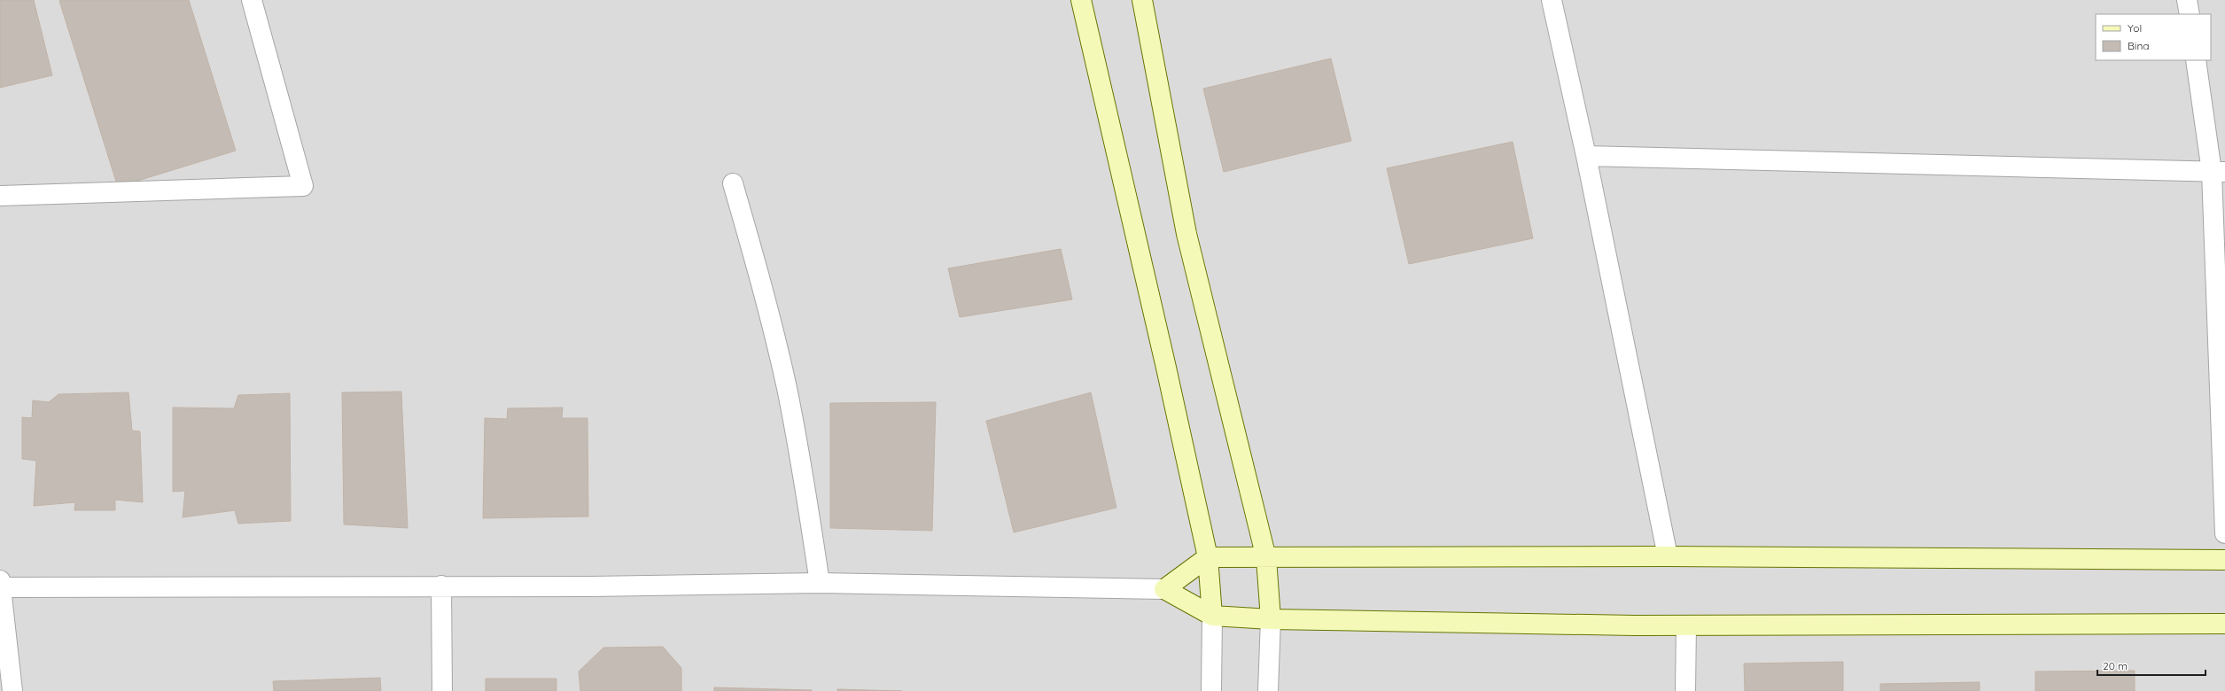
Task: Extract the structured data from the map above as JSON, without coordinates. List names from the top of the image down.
{
  "legend": ["Yol", "Bina"],
  "scale_bar": "20 m"
}
